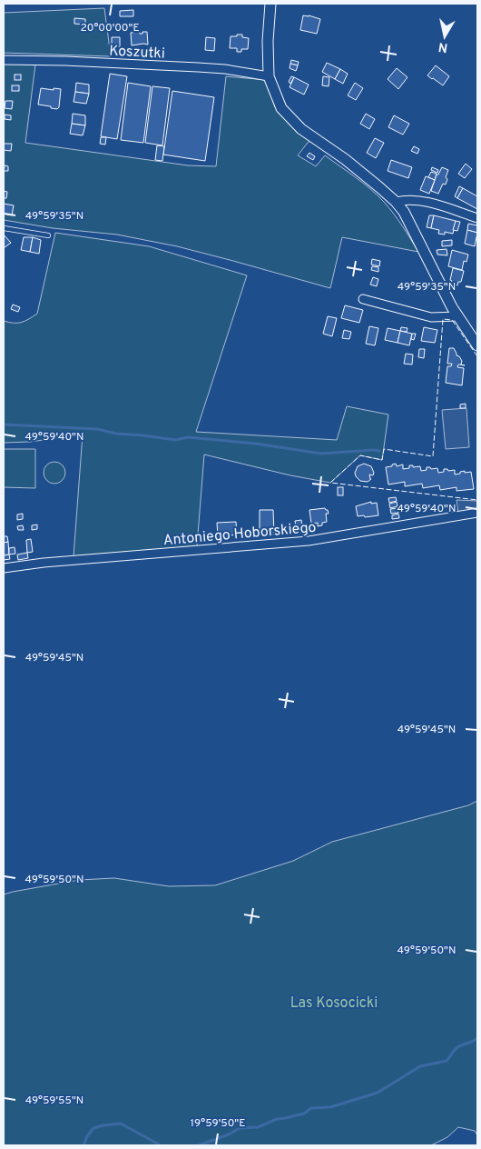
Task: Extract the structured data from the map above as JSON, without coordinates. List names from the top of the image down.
{
  "streets": {
    "street": ["Koszutki", "Antoniego Hoborskiego"]
  },
  "parks": ["Las Kosocicki"],
  "north": "bottom",
  "coordinates": [
    "20°00'00\"E",
    "49°59'35\"N",
    "49°59'40\"N",
    "49°59'45\"N",
    "49°59'50\"N",
    "49°59'55\"N",
    "19°59'50\"E"
  ]
}
